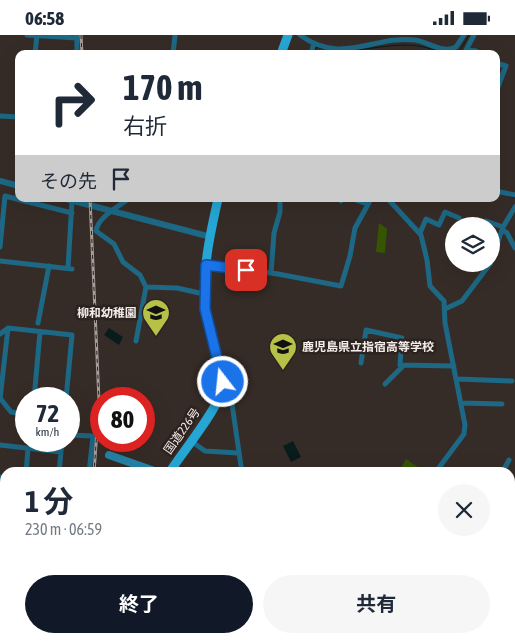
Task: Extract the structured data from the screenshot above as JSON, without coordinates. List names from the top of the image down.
{
  "streets": {
    "highway": ["国道226号"]
  },
  "places": {
    "school or university": ["柳和幼稚園", "鹿児島県立指宿高等学校"]
  },
  "page": {
    "status": "06:58",
    "turn": ["170 m", "右折"],
    "then": "その先",
    "speed": "72 km/h",
    "limit": "80",
    "heading": ["1 分", "230 m · 06:59"],
    "buttons": ["終了", "共有"]
  }
}
